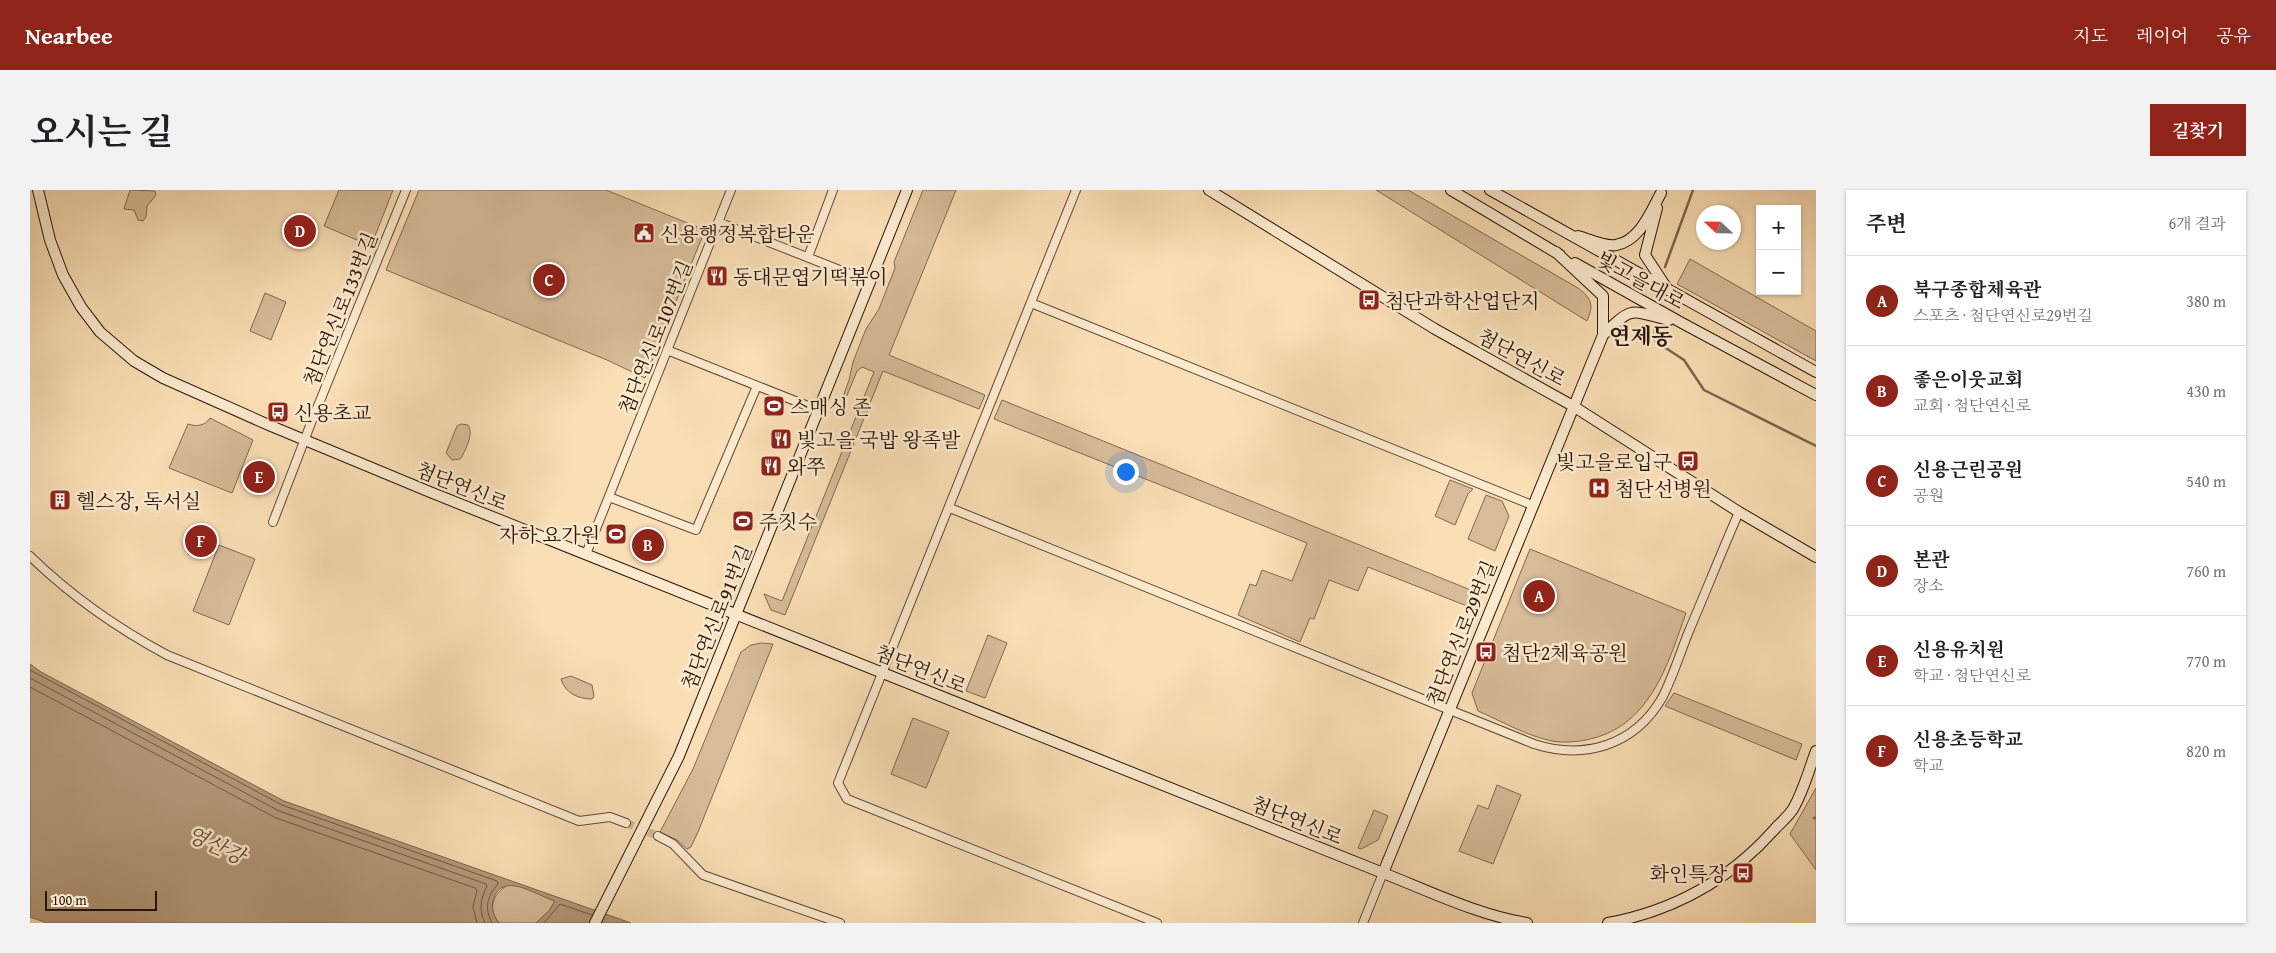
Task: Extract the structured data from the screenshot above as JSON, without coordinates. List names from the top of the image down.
{
  "streets": {
    "street": [
      "빛고을대로",
      "첨단연신로133번길",
      "첨단연신로107번길",
      "첨단연신로",
      "첨단연신로91번길",
      "첨단연신로29번길"
    ]
  },
  "crossings": [
    ["첨단연신로133번길", "첨단연신로"],
    ["첨단연신로107번길", "첨단연신로"],
    ["첨단연신로", "첨단연신로91번길"],
    ["첨단연신로", "첨단연신로29번길"]
  ],
  "districts": ["연제동"],
  "water": ["영산강"],
  "places": {
    "public building": ["신용행정복합타운"],
    "restaurant": ["동대문엽기떡볶이", "빛고을 국밥 왕족발", "와쭈"],
    "bus stop": [
      "첨단과학산업단지",
      "신용초교",
      "빛고을로입구",
      "첨단2체육공원",
      "화인특장"
    ],
    "sports": ["스매싱 존", "주짓수", "자하 요가원"],
    "hospital": ["첨단선병원"],
    "building": ["헬스장, 독서실"]
  },
  "scale_bar": "100 m",
  "north": "left",
  "page": {
    "header": "Nearbee",
    "nav": ["지도", "레이어", "공유"],
    "title": "오시는 길",
    "buttons": "길찾기",
    "heading": ["주변", "6개 결과"],
    "map_buttons": ["+", "−"],
    "pins": [
      "D",
      "C",
      "E",
      "F",
      "B",
      "A"
    ],
    "list": [
      {
        "mark": "A",
        "name": "북구종합체육관",
        "note": "스포츠 · 첨단연신로29번길",
        "value": "380 m"
      },
      {
        "mark": "B",
        "name": "좋은이웃교회",
        "note": "교회 · 첨단연신로",
        "value": "430 m"
      },
      {
        "mark": "C",
        "name": "신용근린공원",
        "note": "공원",
        "value": "540 m"
      },
      {
        "mark": "D",
        "name": "본관",
        "note": "장소",
        "value": "760 m"
      },
      {
        "mark": "E",
        "name": "신용유치원",
        "note": "학교 · 첨단연신로",
        "value": "770 m"
      },
      {
        "mark": "F",
        "name": "신용초등학교",
        "note": "학교",
        "value": "820 m"
      }
    ],
    "scale": "100 m"
  }
}
